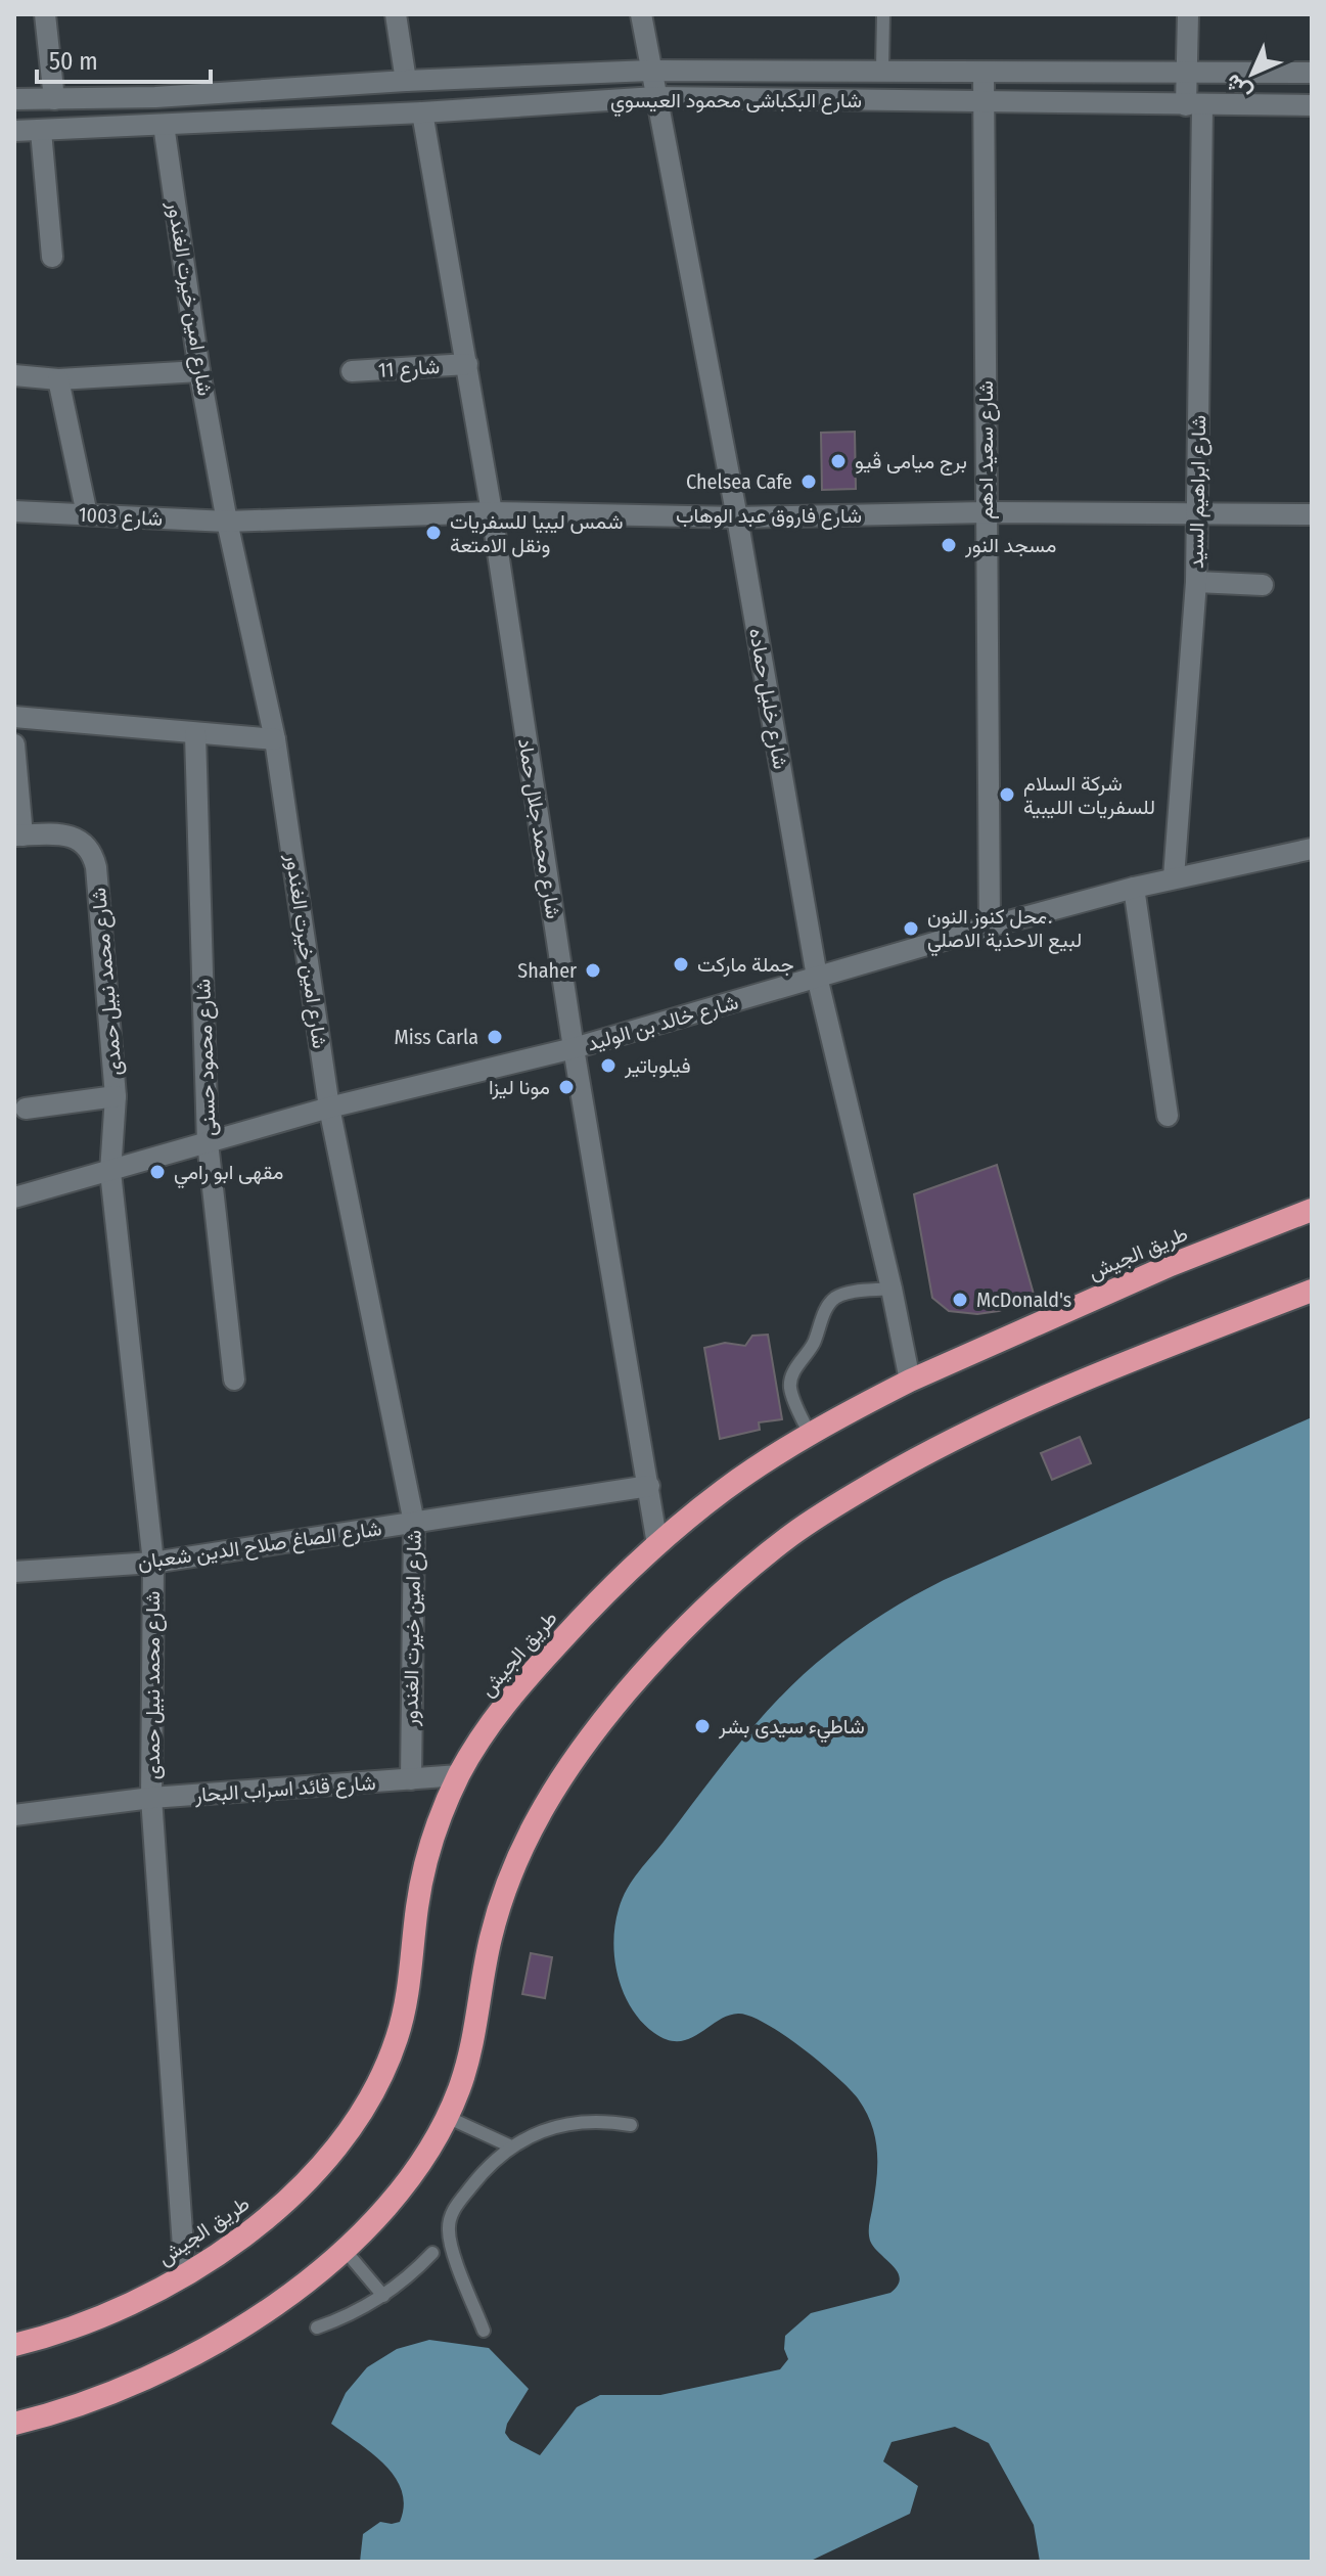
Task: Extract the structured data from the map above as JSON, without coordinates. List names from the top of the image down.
{
  "streets": {
    "highway": ["طريق الجيش"],
    "street": [
      "شارع البكباشى محمود العيسوي",
      "شارع امين خيرت الغندور",
      "شارع 11",
      "شارع سعيد ادهم",
      "شارع ابراهيم السيد",
      "شارع فاروق عبد الوهاب",
      "شارع 1003",
      "شارع خليل حماده",
      "شارع محمد جلال حماد",
      "شارع محمد نبيل حمدى",
      "شارع خالد بن الوليد",
      "شارع محمود حسنى",
      "شارع الصاغ صلاح الدين شعبان",
      "شارع قائد اسراب البحار"
    ]
  },
  "crossings": [
    ["شارع البكباشى محمود العيسوي", "شارع امين خيرت الغندور"],
    ["شارع البكباشى محمود العيسوي", "شارع سعيد ادهم"],
    ["شارع البكباشى محمود العيسوي", "شارع ابراهيم السيد"],
    ["شارع البكباشى محمود العيسوي", "شارع خليل حماده"],
    ["شارع البكباشى محمود العيسوي", "شارع محمد جلال حماد"],
    ["شارع امين خيرت الغندور", "شارع فاروق عبد الوهاب"],
    ["شارع امين خيرت الغندور", "شارع 1003"],
    ["شارع امين خيرت الغندور", "شارع خالد بن الوليد"],
    ["شارع امين خيرت الغندور", "شارع الصاغ صلاح الدين شعبان"],
    ["شارع امين خيرت الغندور", "شارع قائد اسراب البحار"],
    ["شارع 11", "شارع محمد جلال حماد"],
    ["شارع سعيد ادهم", "شارع فاروق عبد الوهاب"],
    ["شارع سعيد ادهم", "شارع خالد بن الوليد"],
    ["شارع ابراهيم السيد", "شارع فاروق عبد الوهاب"],
    ["شارع ابراهيم السيد", "شارع خالد بن الوليد"],
    ["شارع فاروق عبد الوهاب", "شارع 1003"],
    ["شارع فاروق عبد الوهاب", "شارع خليل حماده"],
    ["شارع فاروق عبد الوهاب", "شارع محمد جلال حماد"],
    ["شارع خليل حماده", "شارع خالد بن الوليد"],
    ["شارع خليل حماده", "طريق الجيش"],
    ["شارع محمد جلال حماد", "شارع خالد بن الوليد"],
    ["شارع محمد جلال حماد", "طريق الجيش"],
    ["شارع محمد جلال حماد", "شارع الصاغ صلاح الدين شعبان"],
    ["شارع محمد نبيل حمدى", "شارع خالد بن الوليد"],
    ["شارع محمد نبيل حمدى", "طريق الجيش"],
    ["شارع محمد نبيل حمدى", "شارع الصاغ صلاح الدين شعبان"],
    ["شارع محمد نبيل حمدى", "شارع قائد اسراب البحار"],
    ["شارع خالد بن الوليد", "شارع محمود حسنى"],
    ["طريق الجيش", "شارع قائد اسراب البحار"]
  ],
  "places": [
    "برج ميامى ڤيو",
    "Chelsea Cafe",
    "شمس ليبيا للسفريات ونقل الامتعة",
    "مسجد النور",
    "شركة السلام للسفريات الليبية",
    "محل كنوز النون. لبيع الاحذية الاصلي",
    "جملة ماركت",
    "Shaher",
    "Miss Carla",
    "فيلوباتير",
    "مونا ليزا",
    "مقهى ابو رامي",
    "McDonald's",
    "شاطيء سيدى بشر"
  ],
  "scale_bar": "50 m",
  "north": "bottom left"
}
